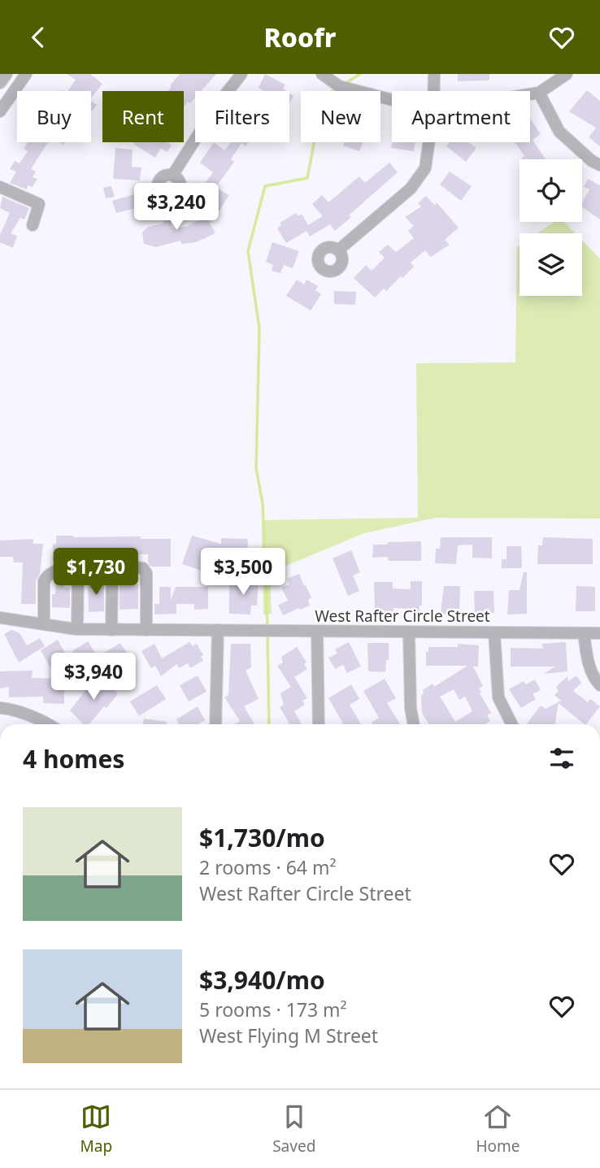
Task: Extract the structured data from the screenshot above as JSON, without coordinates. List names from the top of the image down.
{
  "streets": {
    "street": ["West Rafter Circle Street"]
  },
  "page": {
    "header": "Roofr",
    "chip": [
      "Buy",
      "Rent",
      "Filters",
      "New",
      "Apartment"
    ],
    "price": [
      "$3,240",
      "$1,730",
      "$3,500",
      "$3,940"
    ],
    "heading": "4 homes",
    "list": [
      {
        "name": "$1,730/mo",
        "note": "2 rooms · 64 m² · West Rafter Circle Street"
      },
      {
        "name": "$3,940/mo",
        "note": "5 rooms · 173 m² · West Flying M Street"
      }
    ],
    "tabs": ["Map", "Saved", "Home"]
  }
}
